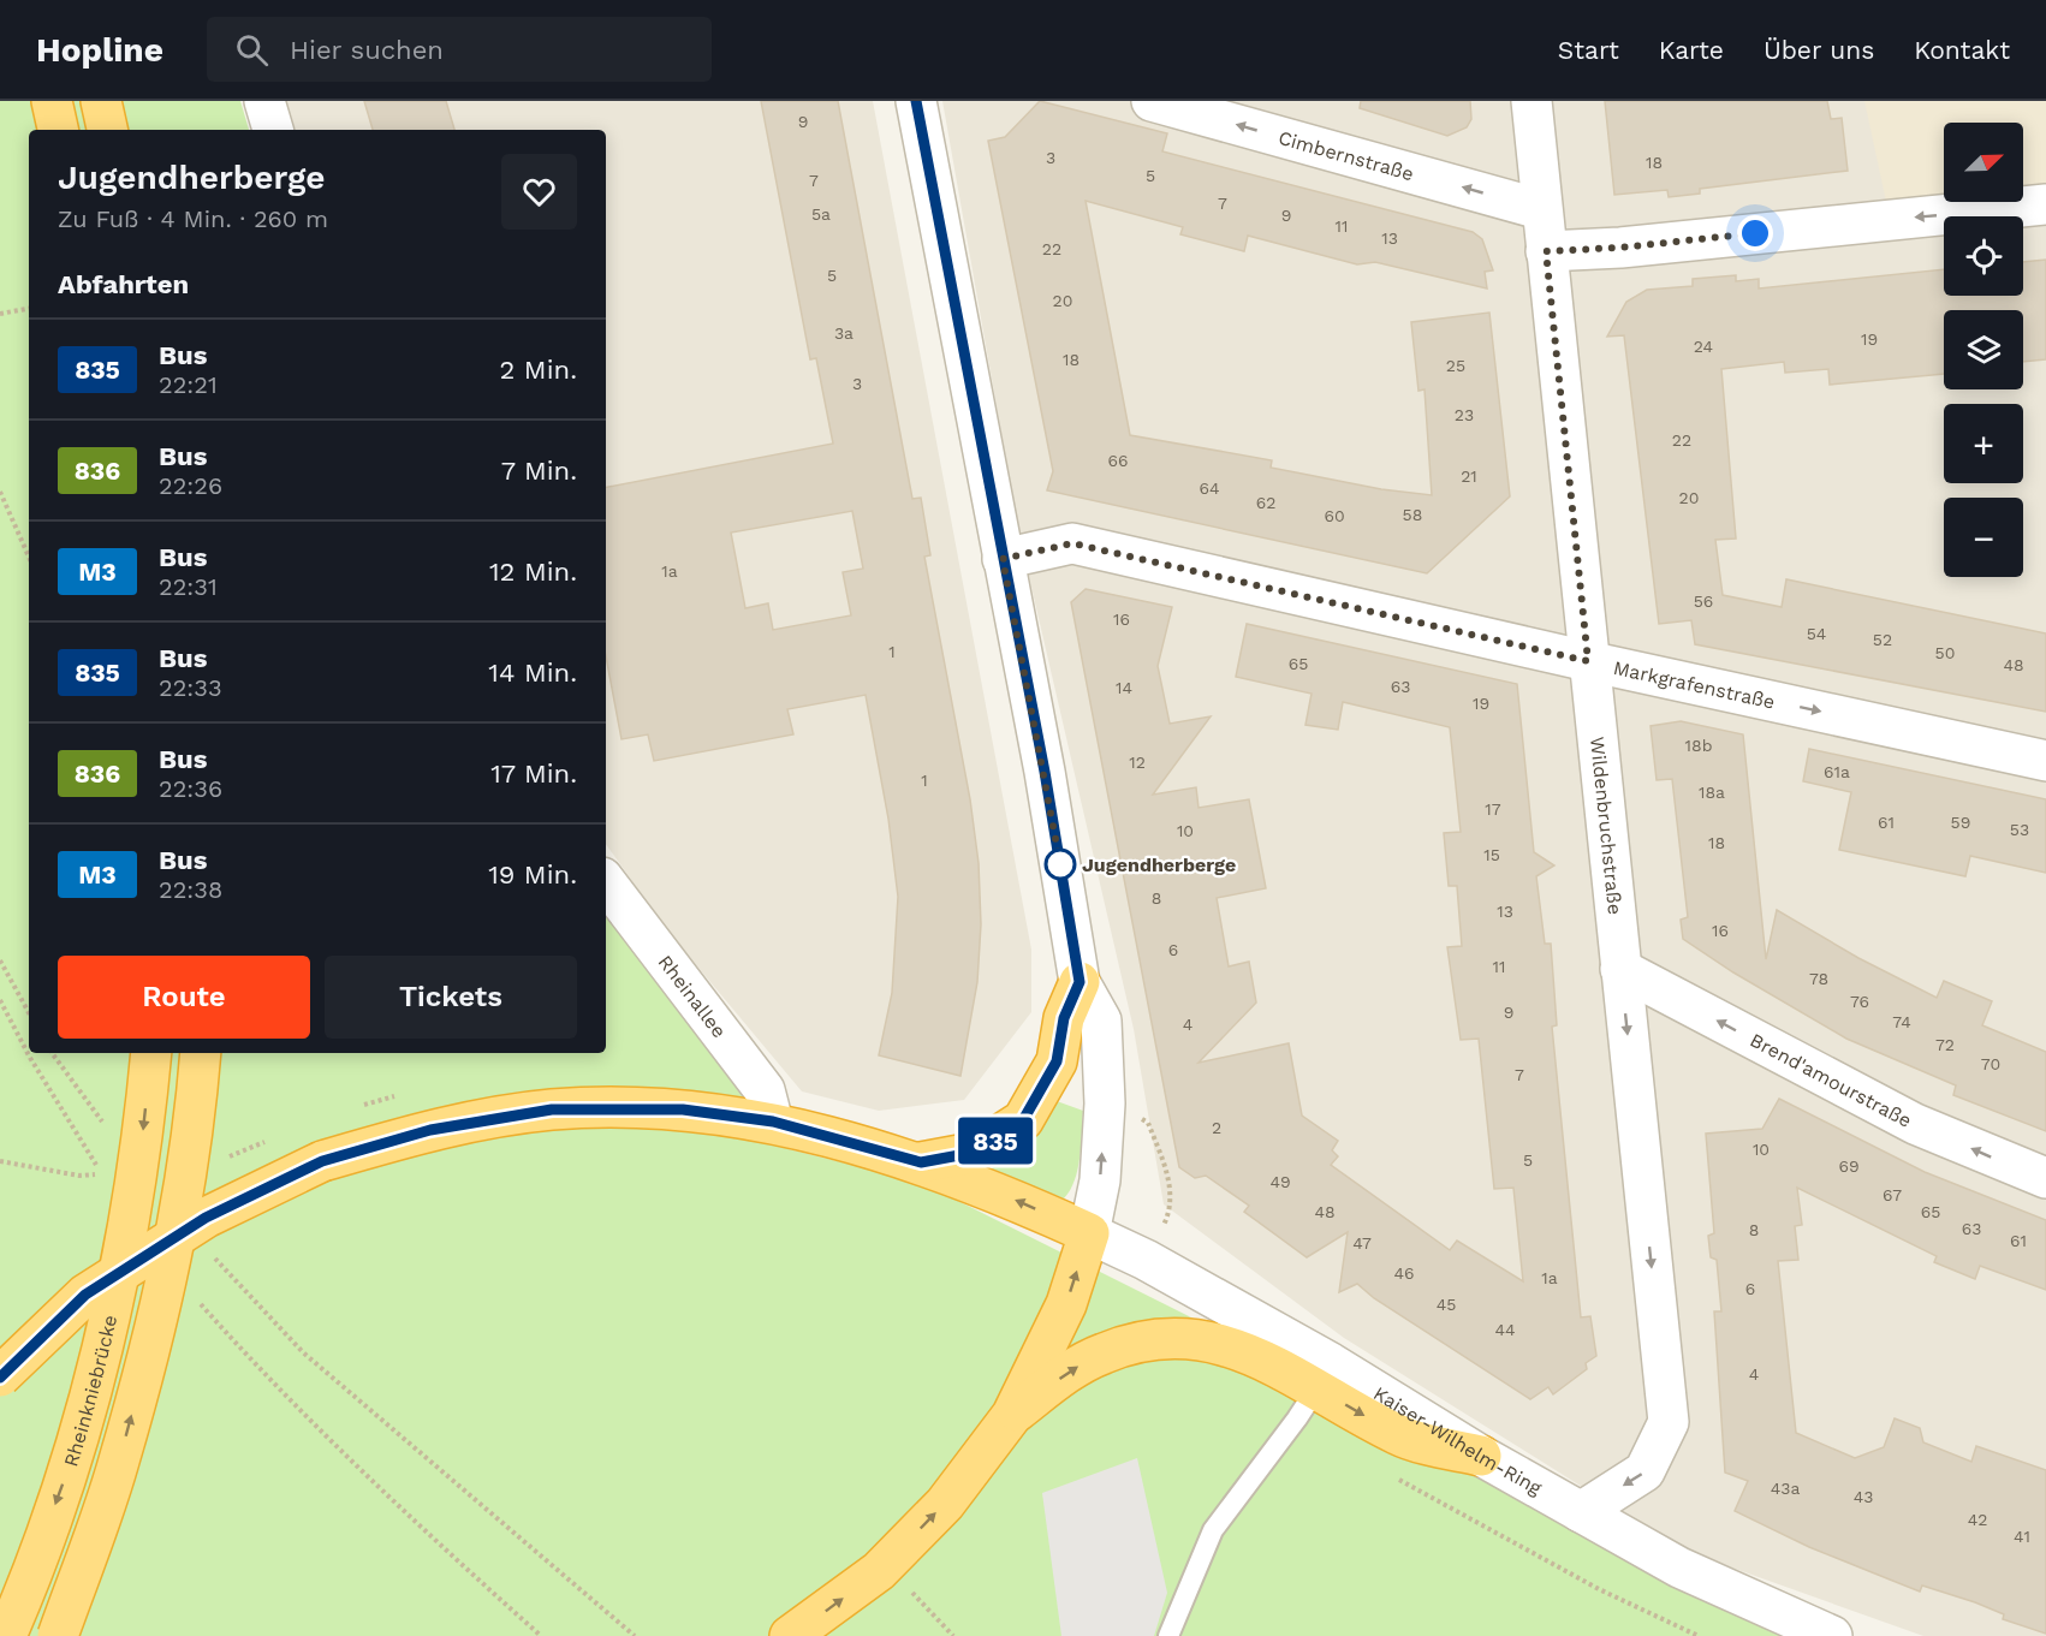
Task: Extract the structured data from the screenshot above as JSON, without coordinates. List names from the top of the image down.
{
  "streets": {
    "highway": ["Rheinkniebrücke"],
    "street": [
      "Cimbernstraße",
      "Markgrafenstraße",
      "Wildenbruchstraße",
      "Rheinallee",
      "Brend'amourstraße",
      "Kaiser-Wilhelm-Ring"
    ]
  },
  "crossings": [
    ["Cimbernstraße", "Wildenbruchstraße"],
    ["Markgrafenstraße", "Wildenbruchstraße"],
    ["Wildenbruchstraße", "Brend'amourstraße"],
    ["Wildenbruchstraße", "Kaiser-Wilhelm-Ring"]
  ],
  "one_way": [
    "Cimbernstraße",
    "Markgrafenstraße",
    "Wildenbruchstraße",
    "Brend'amourstraße"
  ],
  "places": ["Jugendherberge"],
  "lines": ["bus line 835"],
  "house_numbers": [
    "9",
    "3",
    "18",
    "5",
    "7",
    "7",
    "5a",
    "9",
    "11",
    "13",
    "22",
    "5",
    "20",
    "3a",
    "19",
    "24",
    "18",
    "25",
    "3",
    "23",
    "22",
    "66",
    "21",
    "64",
    "20",
    "62",
    "58",
    "60",
    "1a",
    "56",
    "16",
    "54",
    "52",
    "1",
    "50",
    "65",
    "48",
    "63",
    "14",
    "19",
    "18b",
    "12",
    "61a",
    "1",
    "18a",
    "17",
    "61",
    "59",
    "53",
    "10",
    "18",
    "15",
    "8",
    "13",
    "16",
    "6",
    "11",
    "78",
    "76",
    "9",
    "74",
    "4",
    "72",
    "70",
    "7",
    "2",
    "10",
    "5",
    "69",
    "49",
    "67",
    "48",
    "65",
    "63",
    "8",
    "61",
    "47",
    "46",
    "1a",
    "6",
    "45",
    "44",
    "4",
    "43a",
    "43",
    "42",
    "41"
  ],
  "north": "top right",
  "page": {
    "header": "Hopline",
    "search": "Hier suchen",
    "nav": [
      "Start",
      "Karte",
      "Über uns",
      "Kontakt"
    ],
    "on_map": "835",
    "map_buttons": ["+", "−"],
    "heading": [
      ["Jugendherberge", "Zu Fuß · 4 Min. · 260 m"],
      "Abfahrten"
    ],
    "list": [
      {
        "mark": "835",
        "name": "Bus",
        "note": "22:21",
        "value": "2 Min."
      },
      {
        "mark": "836",
        "name": "Bus",
        "note": "22:26",
        "value": "7 Min."
      },
      {
        "mark": "M3",
        "name": "Bus",
        "note": "22:31",
        "value": "12 Min."
      },
      {
        "mark": "835",
        "name": "Bus",
        "note": "22:33",
        "value": "14 Min."
      },
      {
        "mark": "836",
        "name": "Bus",
        "note": "22:36",
        "value": "17 Min."
      },
      {
        "mark": "M3",
        "name": "Bus",
        "note": "22:38",
        "value": "19 Min."
      }
    ],
    "buttons": ["Route", "Tickets"]
  }
}
